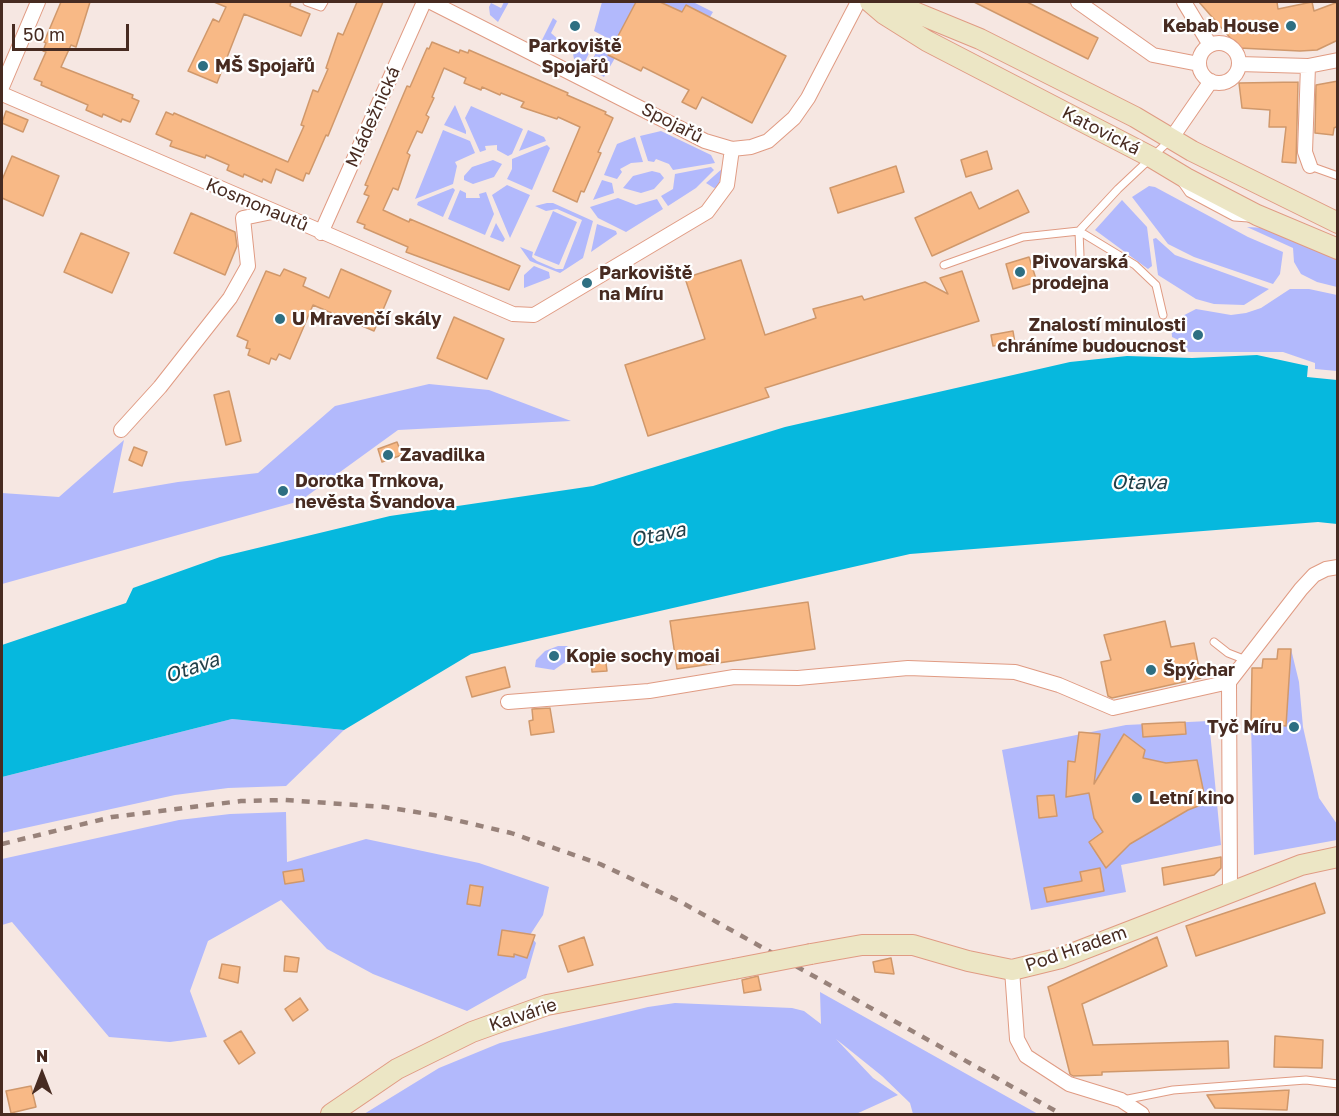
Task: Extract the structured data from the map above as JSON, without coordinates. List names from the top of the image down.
{
  "streets": {
    "street": [
      "Mládežnická",
      "Spojařů",
      "Katovická",
      "Kosmonautů",
      "Pod Hradem",
      "Kalvárie"
    ]
  },
  "crossings": [
    ["Mládežnická", "Kosmonautů"],
    ["Spojařů", "Kosmonautů"],
    ["Pod Hradem", "Kalvárie"]
  ],
  "water": ["Otava"],
  "places": [
    "Parkoviště Spojařů",
    "Kebab House",
    "MŠ Spojařů",
    "Pivovarská prodejna",
    "Parkoviště na Míru",
    "U Mravenčí skály",
    "Znalostí minulosti chráníme budoucnost",
    "Zavadilka",
    "Dorotka Trnkova, nevěsta Švandova",
    "Kopie sochy moai",
    "Špýchar",
    "Tyč Míru",
    "Letní kino"
  ],
  "scale_bar": "50 m",
  "north": "top"
}
